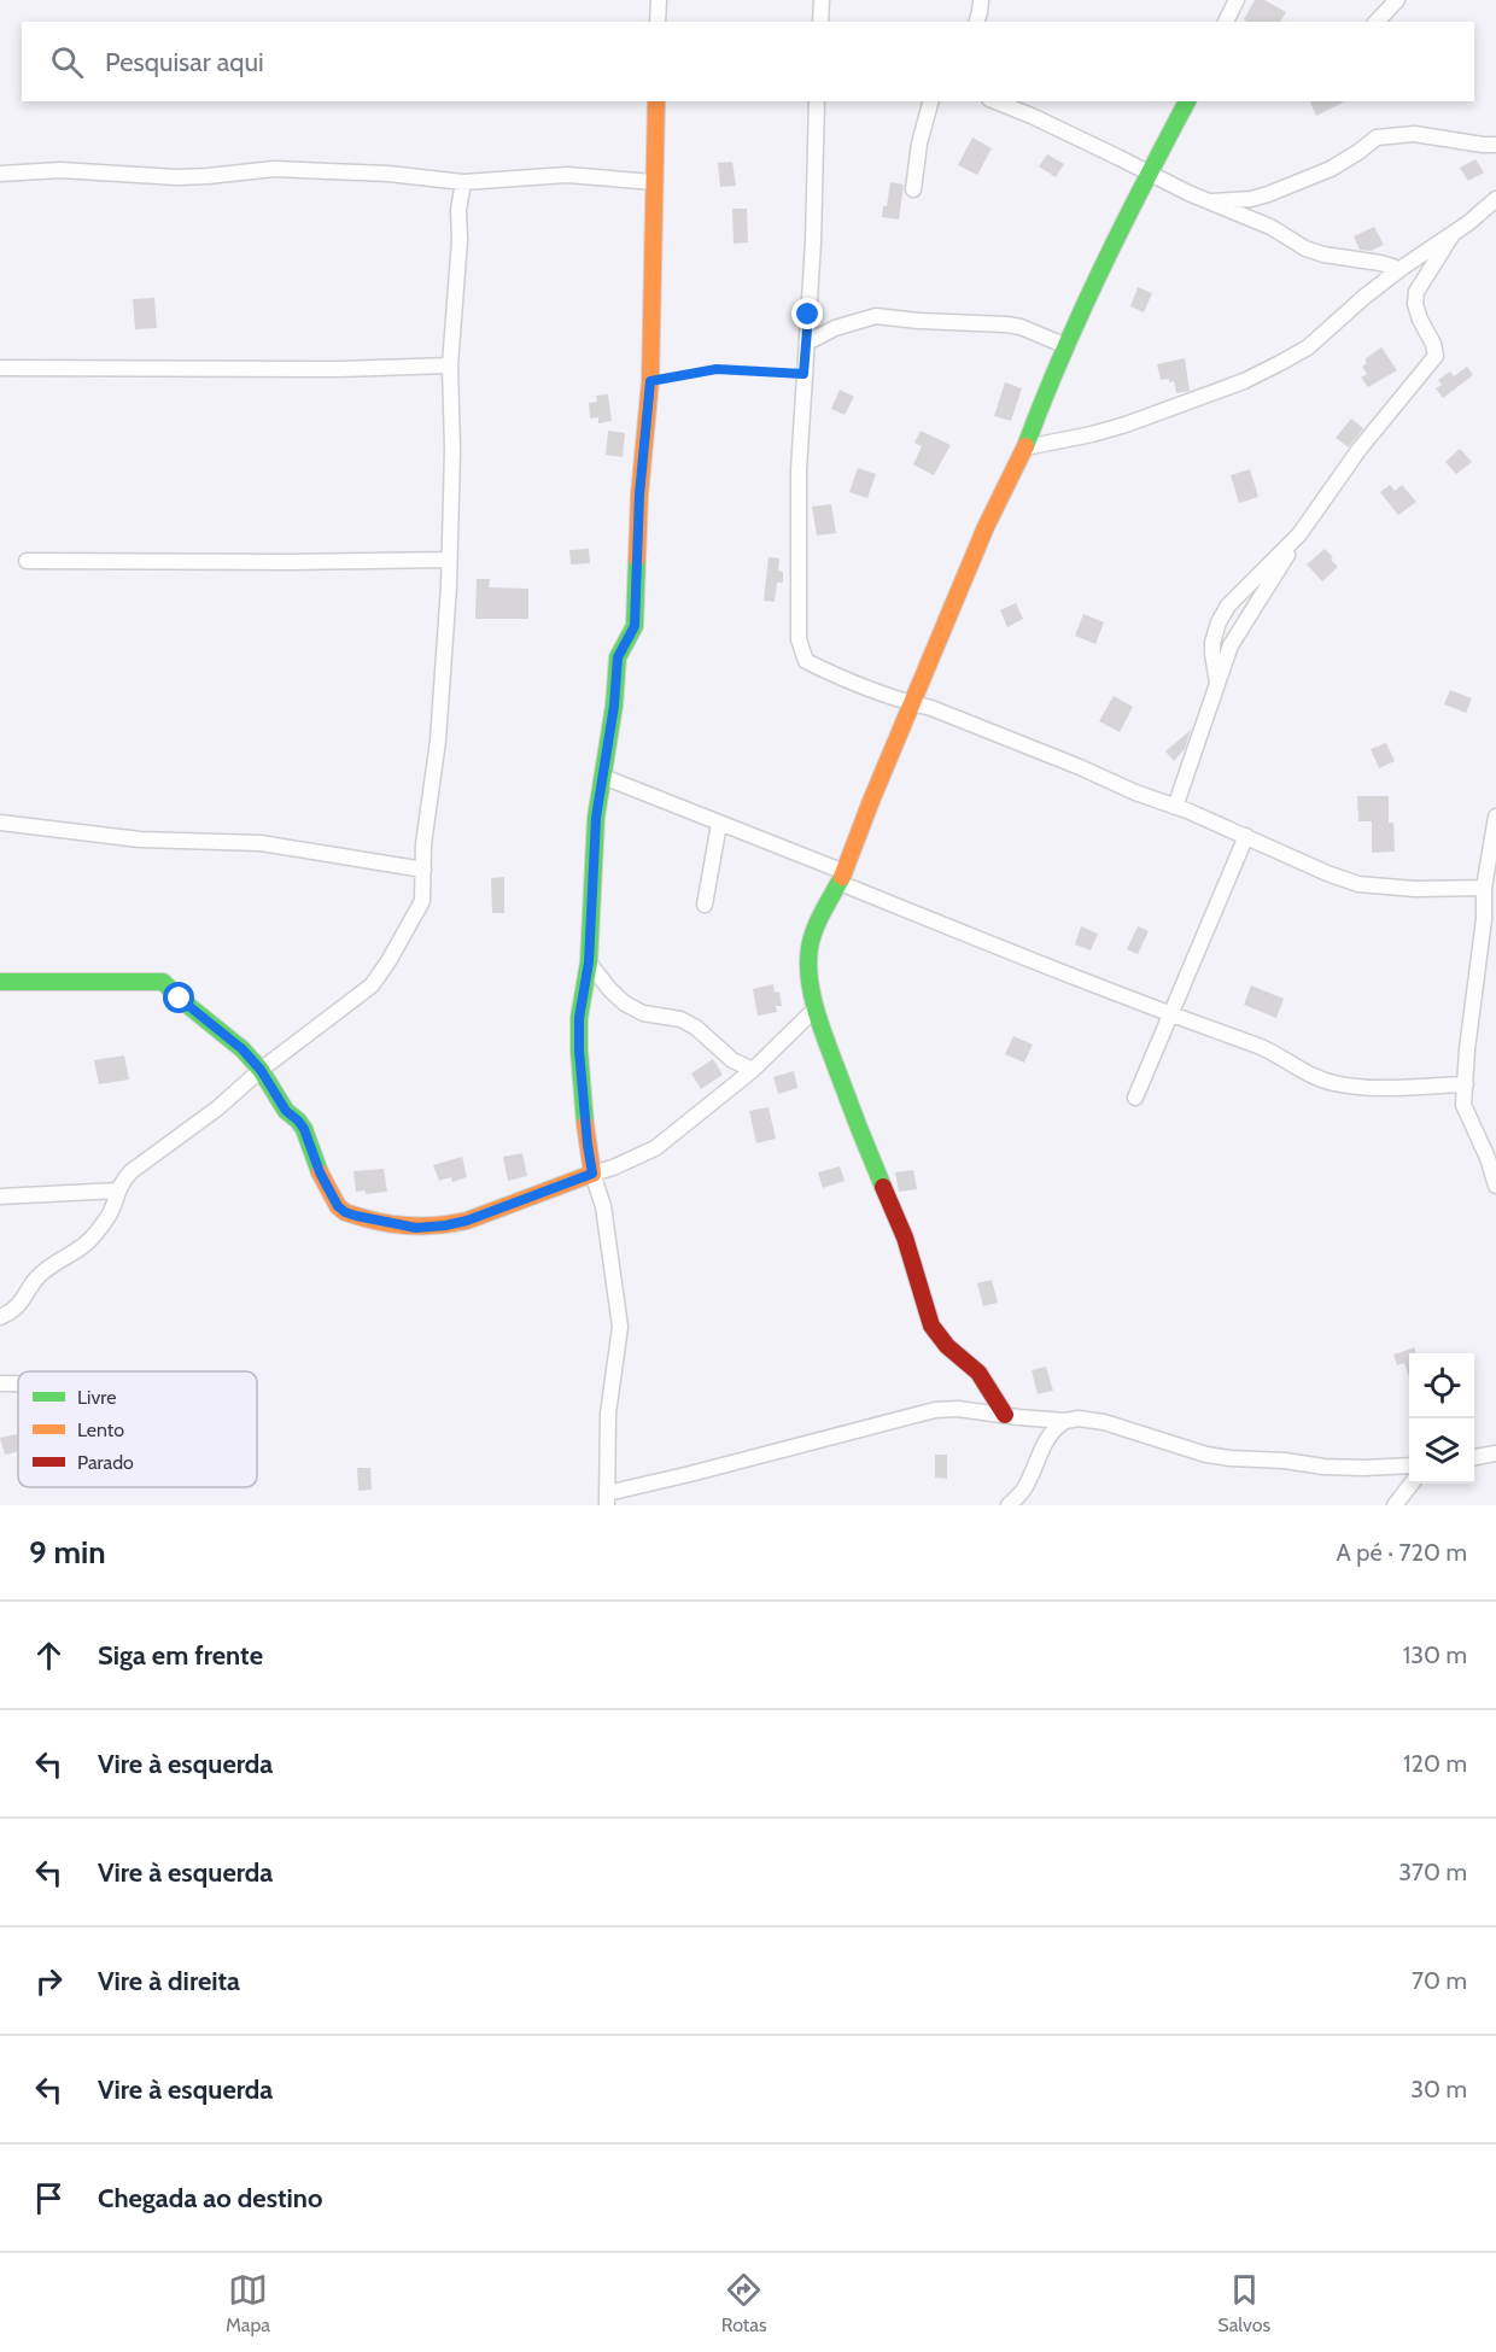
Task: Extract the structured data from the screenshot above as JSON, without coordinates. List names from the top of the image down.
{
  "legend": ["Livre", "Lento", "Parado"],
  "page": {
    "search": "Pesquisar aqui",
    "heading": ["9 min", "A pé · 720 m"],
    "list": [
      ["Siga em frente", "130 m"],
      ["Vire à esquerda", "120 m"],
      ["Vire à esquerda", "370 m"],
      ["Vire à direita", "70 m"],
      ["Vire à esquerda", "30 m"],
      "Chegada ao destino"
    ],
    "nav": ["Mapa", "Rotas", "Salvos"]
  }
}
